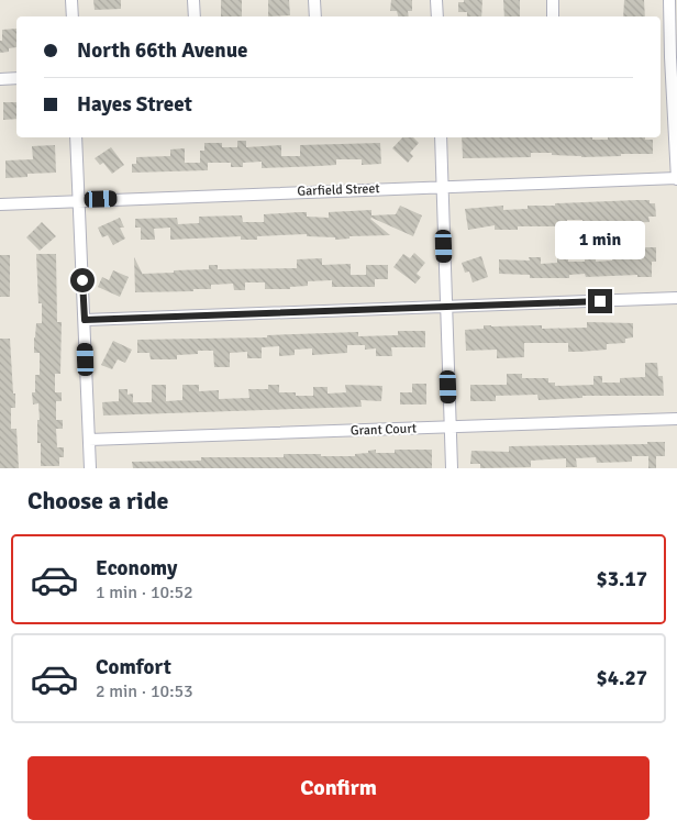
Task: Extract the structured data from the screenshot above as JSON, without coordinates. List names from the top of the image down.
{
  "streets": {
    "street": ["Garfield Street", "Grant Court"]
  },
  "page": {
    "banner": ["North 66th Avenue", "Hayes Street"],
    "bubble": "1 min",
    "heading": "Choose a ride",
    "list": [
      {
        "name": "Economy",
        "note": "1 min · 10:52",
        "value": "$3.17"
      },
      {
        "name": "Comfort",
        "note": "2 min · 10:53",
        "value": "$4.27"
      }
    ],
    "buttons": "Confirm"
  }
}
